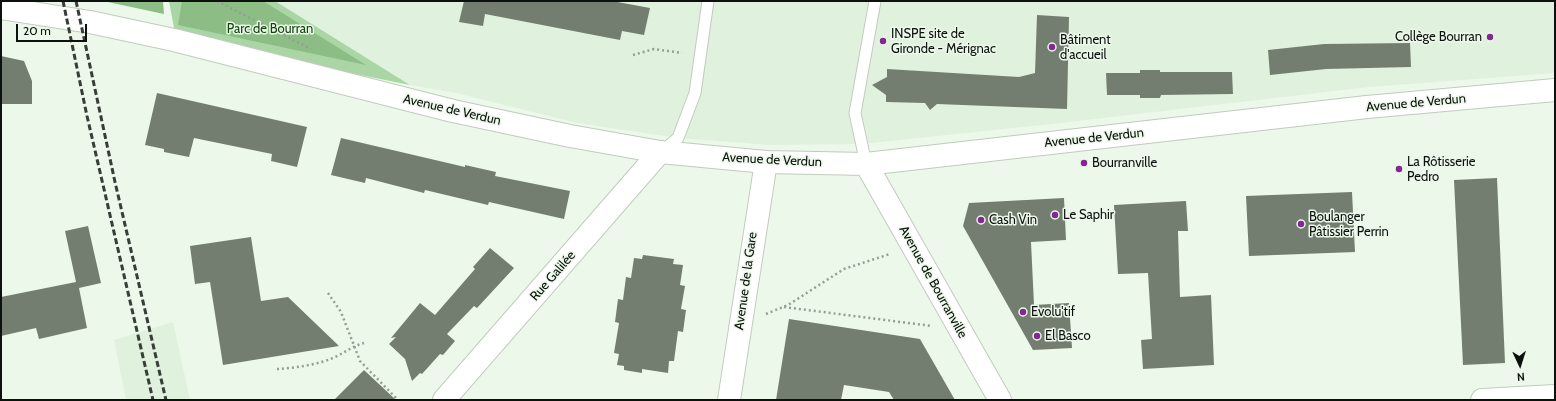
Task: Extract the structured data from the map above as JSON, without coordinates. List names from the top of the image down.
{
  "streets": {
    "main road": [
      "Avenue de Verdun",
      "Rue Galilée",
      "Avenue de la Gare",
      "Avenue de Bourranville"
    ]
  },
  "crossings": [
    ["Avenue de Verdun", "Rue Galilée"],
    ["Avenue de Verdun", "Avenue de la Gare"],
    ["Avenue de Verdun", "Avenue de Bourranville"]
  ],
  "parks": ["Parc de Bourran"],
  "places": [
    "Collège Bourran",
    "INSPE site de Gironde - Mérignac",
    "Bâtiment d'accueil",
    "Bourranville",
    "La Rôtisserie Pedro",
    "Le Saphir",
    "Cash Vin",
    "Boulanger Pâtissier Perrin",
    "Evolu'tif",
    "El Basco"
  ],
  "scale_bar": "20 m",
  "north": "bottom"
}
